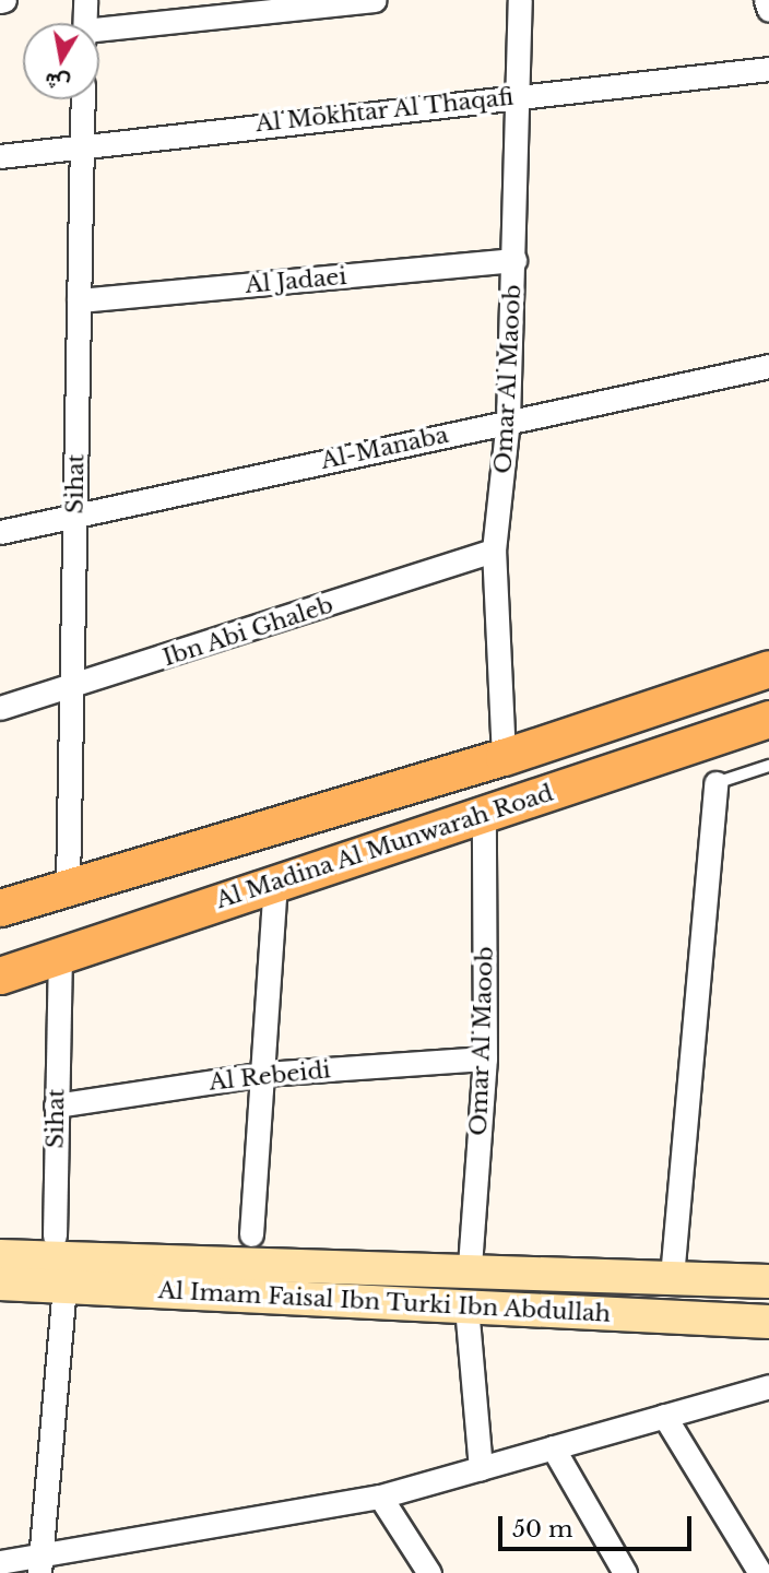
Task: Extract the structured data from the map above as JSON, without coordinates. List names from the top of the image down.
{
  "streets": {
    "main road": ["Al Madina Al Munwarah Road", "Al Imam Faisal Ibn Turki Ibn Abdullah"],
    "street": [
      "Al Mokhtar Al Thaqafi",
      "Al Jadaei",
      "Omar Al Maoob",
      "Al-Manaba",
      "Sihat",
      "Ibn Abi Ghaleb",
      "Al Rebeidi"
    ]
  },
  "crossings": [
    ["Al Mokhtar Al Thaqafi", "Omar Al Maoob"],
    ["Al Mokhtar Al Thaqafi", "Sihat"],
    ["Al Jadaei", "Omar Al Maoob"],
    ["Al Jadaei", "Sihat"],
    ["Omar Al Maoob", "Al-Manaba"],
    ["Omar Al Maoob", "Ibn Abi Ghaleb"],
    ["Omar Al Maoob", "Al Madina Al Munwarah Road"],
    ["Omar Al Maoob", "Al Rebeidi"],
    ["Omar Al Maoob", "Al Imam Faisal Ibn Turki Ibn Abdullah"],
    ["Al-Manaba", "Sihat"],
    ["Sihat", "Ibn Abi Ghaleb"],
    ["Sihat", "Al Madina Al Munwarah Road"],
    ["Sihat", "Al Rebeidi"]
  ],
  "scale_bar": "50 m",
  "north": "bottom"
}
